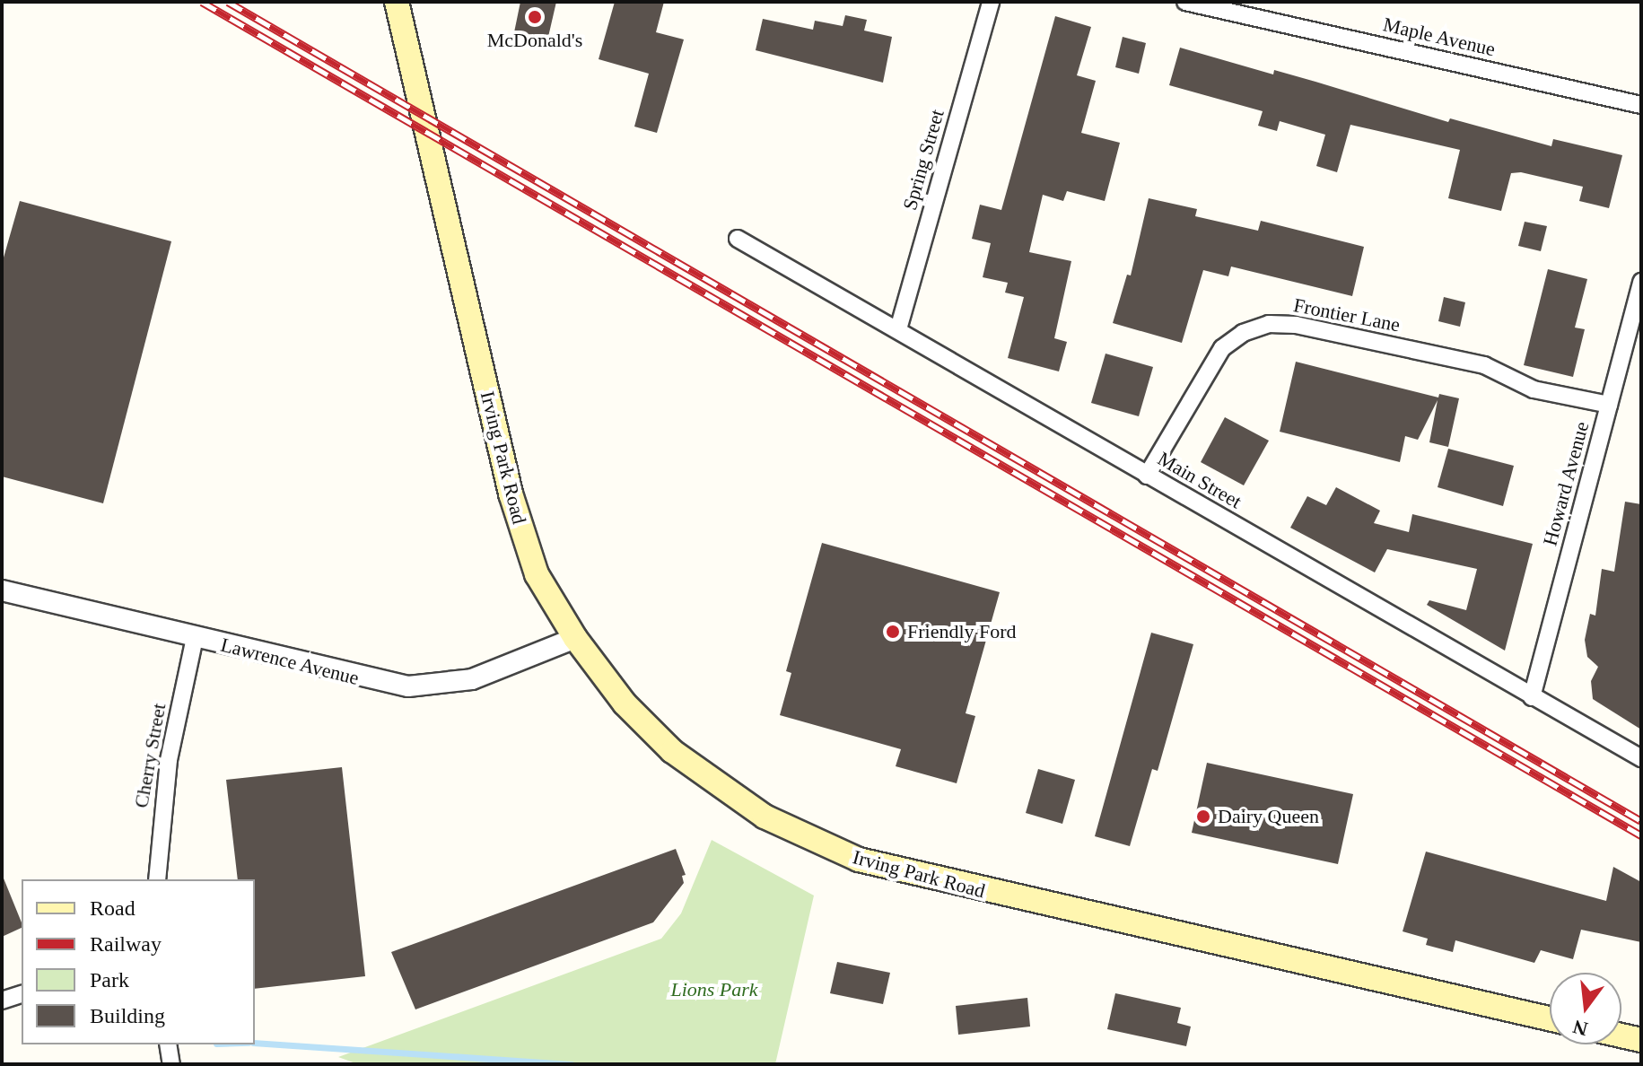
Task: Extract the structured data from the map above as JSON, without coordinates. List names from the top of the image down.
{
  "streets": {
    "main road": ["Irving Park Road"],
    "street": [
      "Maple Avenue",
      "Spring Street",
      "Frontier Lane",
      "Main Street",
      "Howard Avenue",
      "Lawrence Avenue",
      "Cherry Street"
    ]
  },
  "crossings": [
    ["Spring Street", "Main Street"],
    ["Frontier Lane", "Main Street"],
    ["Frontier Lane", "Howard Avenue"],
    ["Irving Park Road", "Lawrence Avenue"],
    ["Main Street", "Howard Avenue"],
    ["Lawrence Avenue", "Cherry Street"]
  ],
  "parks": ["Lions Park"],
  "places": ["McDonald's", "Friendly Ford", "Dairy Queen"],
  "legend": [
    "Road",
    "Railway",
    "Park",
    "Building"
  ],
  "north": "bottom"
}
